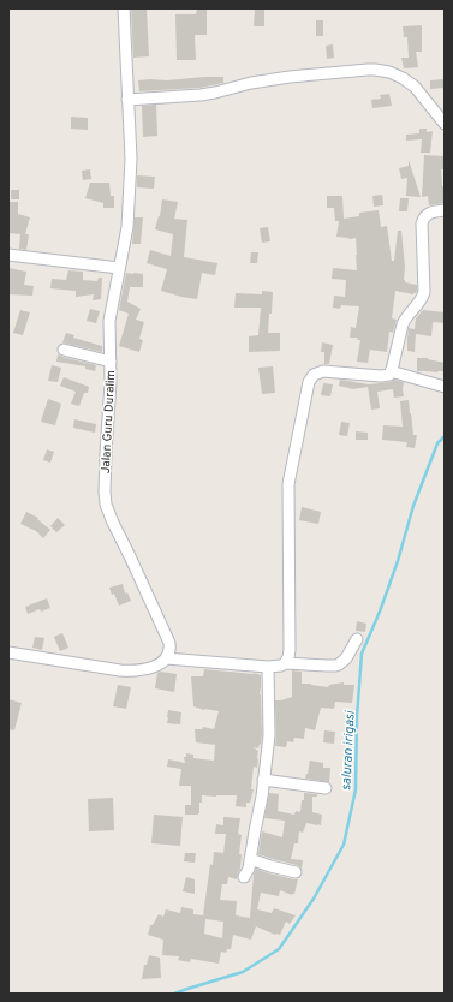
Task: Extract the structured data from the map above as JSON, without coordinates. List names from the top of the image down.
{
  "streets": {
    "street": ["Jalan Guru Duralim"]
  },
  "water": ["saluran irigasi"]
}
